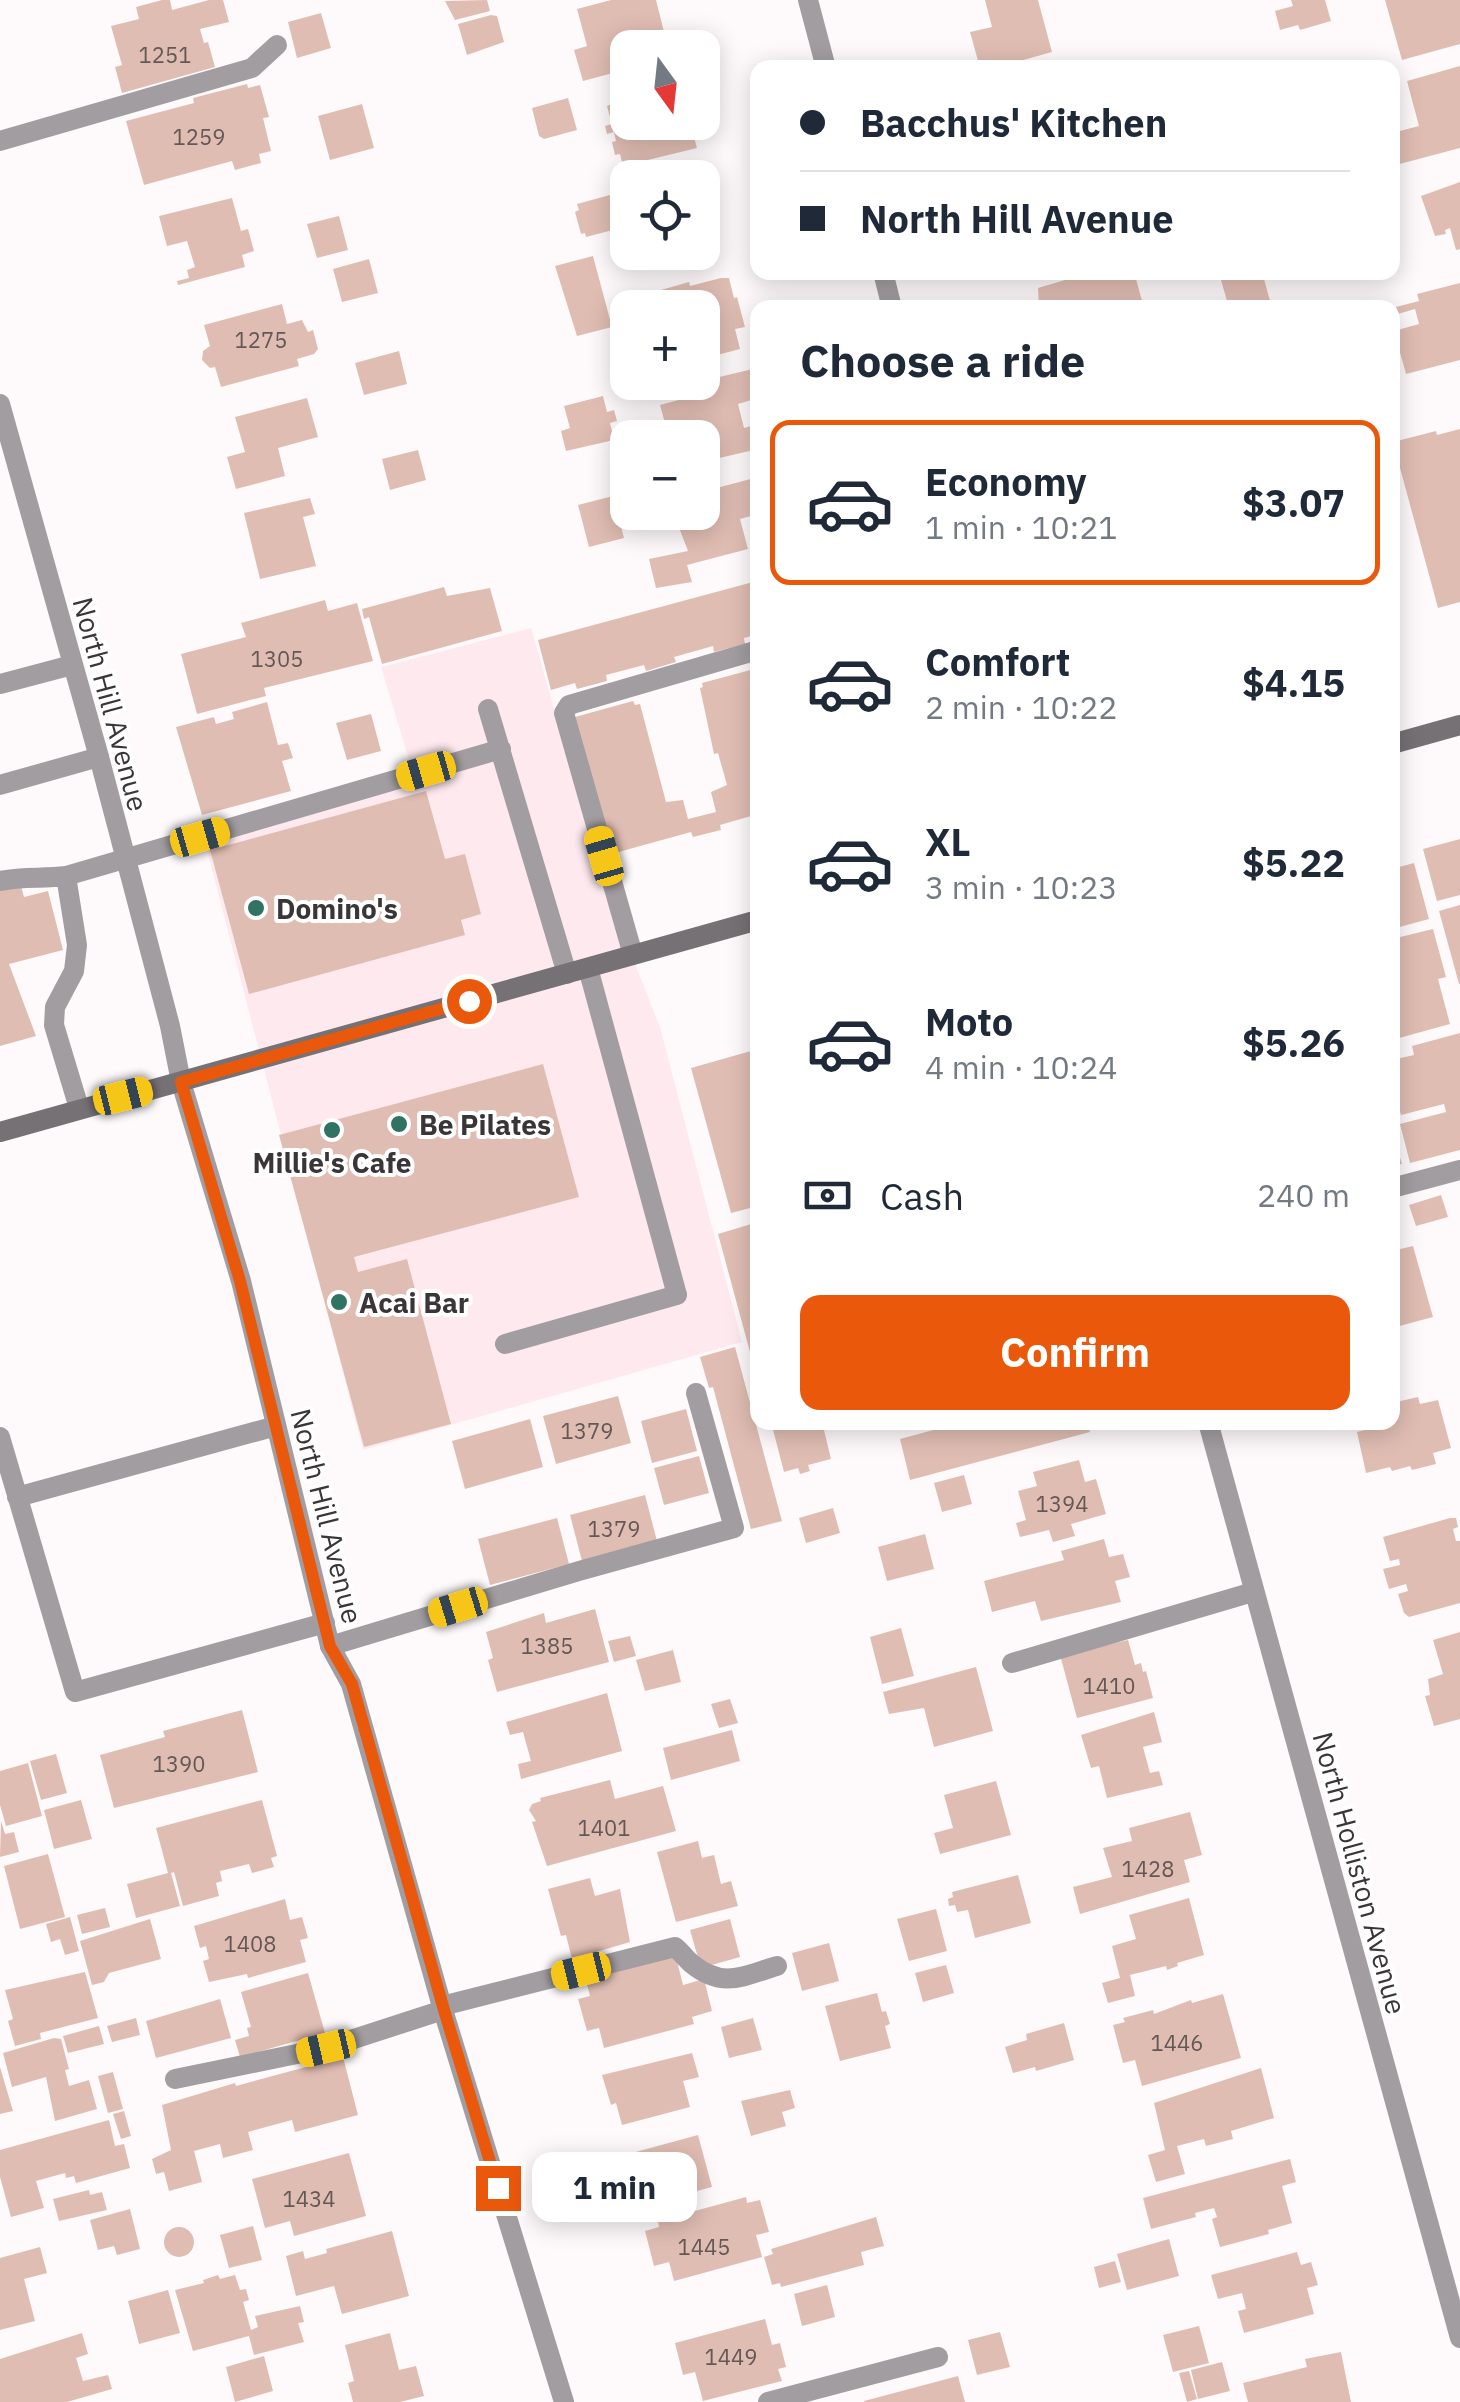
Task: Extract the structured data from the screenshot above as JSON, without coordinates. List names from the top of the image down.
{
  "streets": {
    "street": ["North Hill Avenue", "North Holliston Avenue"]
  },
  "places": [
    "Domino's",
    "Be Pilates",
    "Millie's Cafe",
    "Acai Bar"
  ],
  "house_numbers": [
    "1251",
    "1259",
    "1275",
    "1305",
    "1379",
    "1394",
    "1379",
    "1385",
    "1410",
    "1390",
    "1401",
    "1428",
    "1408",
    "1446",
    "1434",
    "1445",
    "1449"
  ],
  "north": "bottom",
  "page": {
    "map_buttons": ["+", "−"],
    "banner": ["Bacchus' Kitchen", "North Hill Avenue"],
    "heading": "Choose a ride",
    "list": [
      {
        "name": "Economy",
        "note": "1 min · 10:21",
        "value": "$3.07"
      },
      {
        "name": "Comfort",
        "note": "2 min · 10:22",
        "value": "$4.15"
      },
      {
        "name": "XL",
        "note": "3 min · 10:23",
        "value": "$5.22"
      },
      {
        "name": "Moto",
        "note": "4 min · 10:24",
        "value": "$5.26"
      }
    ],
    "pay": ["Cash", "240 m"],
    "buttons": "Confirm",
    "bubble": "1 min"
  }
}
